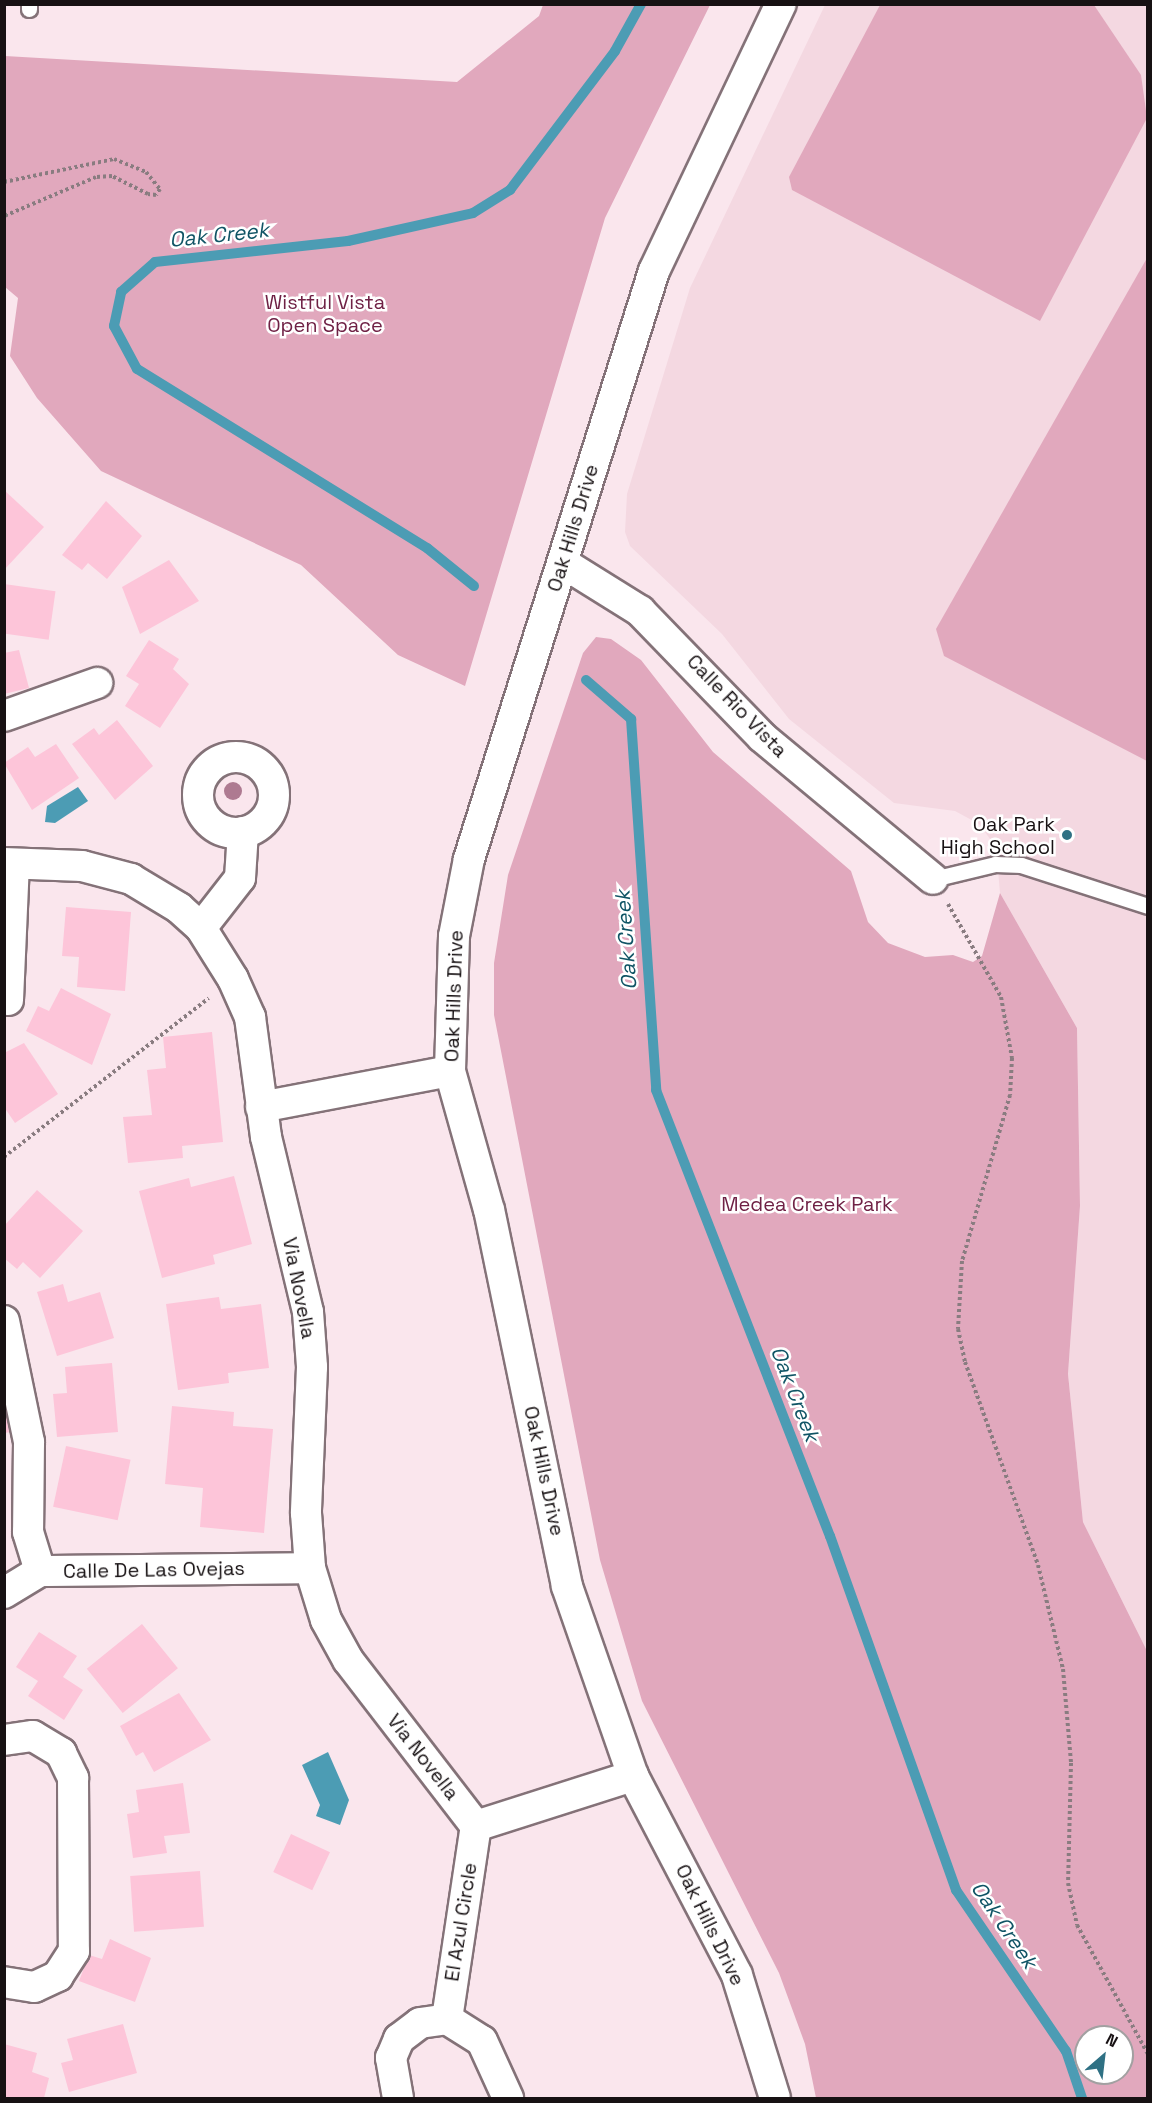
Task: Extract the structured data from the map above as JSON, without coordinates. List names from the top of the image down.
{
  "streets": {
    "street": [
      "Oak Hills Drive",
      "Calle Rio Vista",
      "Via Novella",
      "Calle De Las Ovejas",
      "El Azul Circle"
    ]
  },
  "crossings": [
    ["Oak Hills Drive", "Calle Rio Vista"],
    ["Via Novella", "Calle De Las Ovejas"],
    ["Via Novella", "El Azul Circle"]
  ],
  "water": ["Oak Creek"],
  "parks": ["Wistful Vista Open Space", "Medea Creek Park"],
  "places": ["Oak Park High School"],
  "north": "top right"
}
